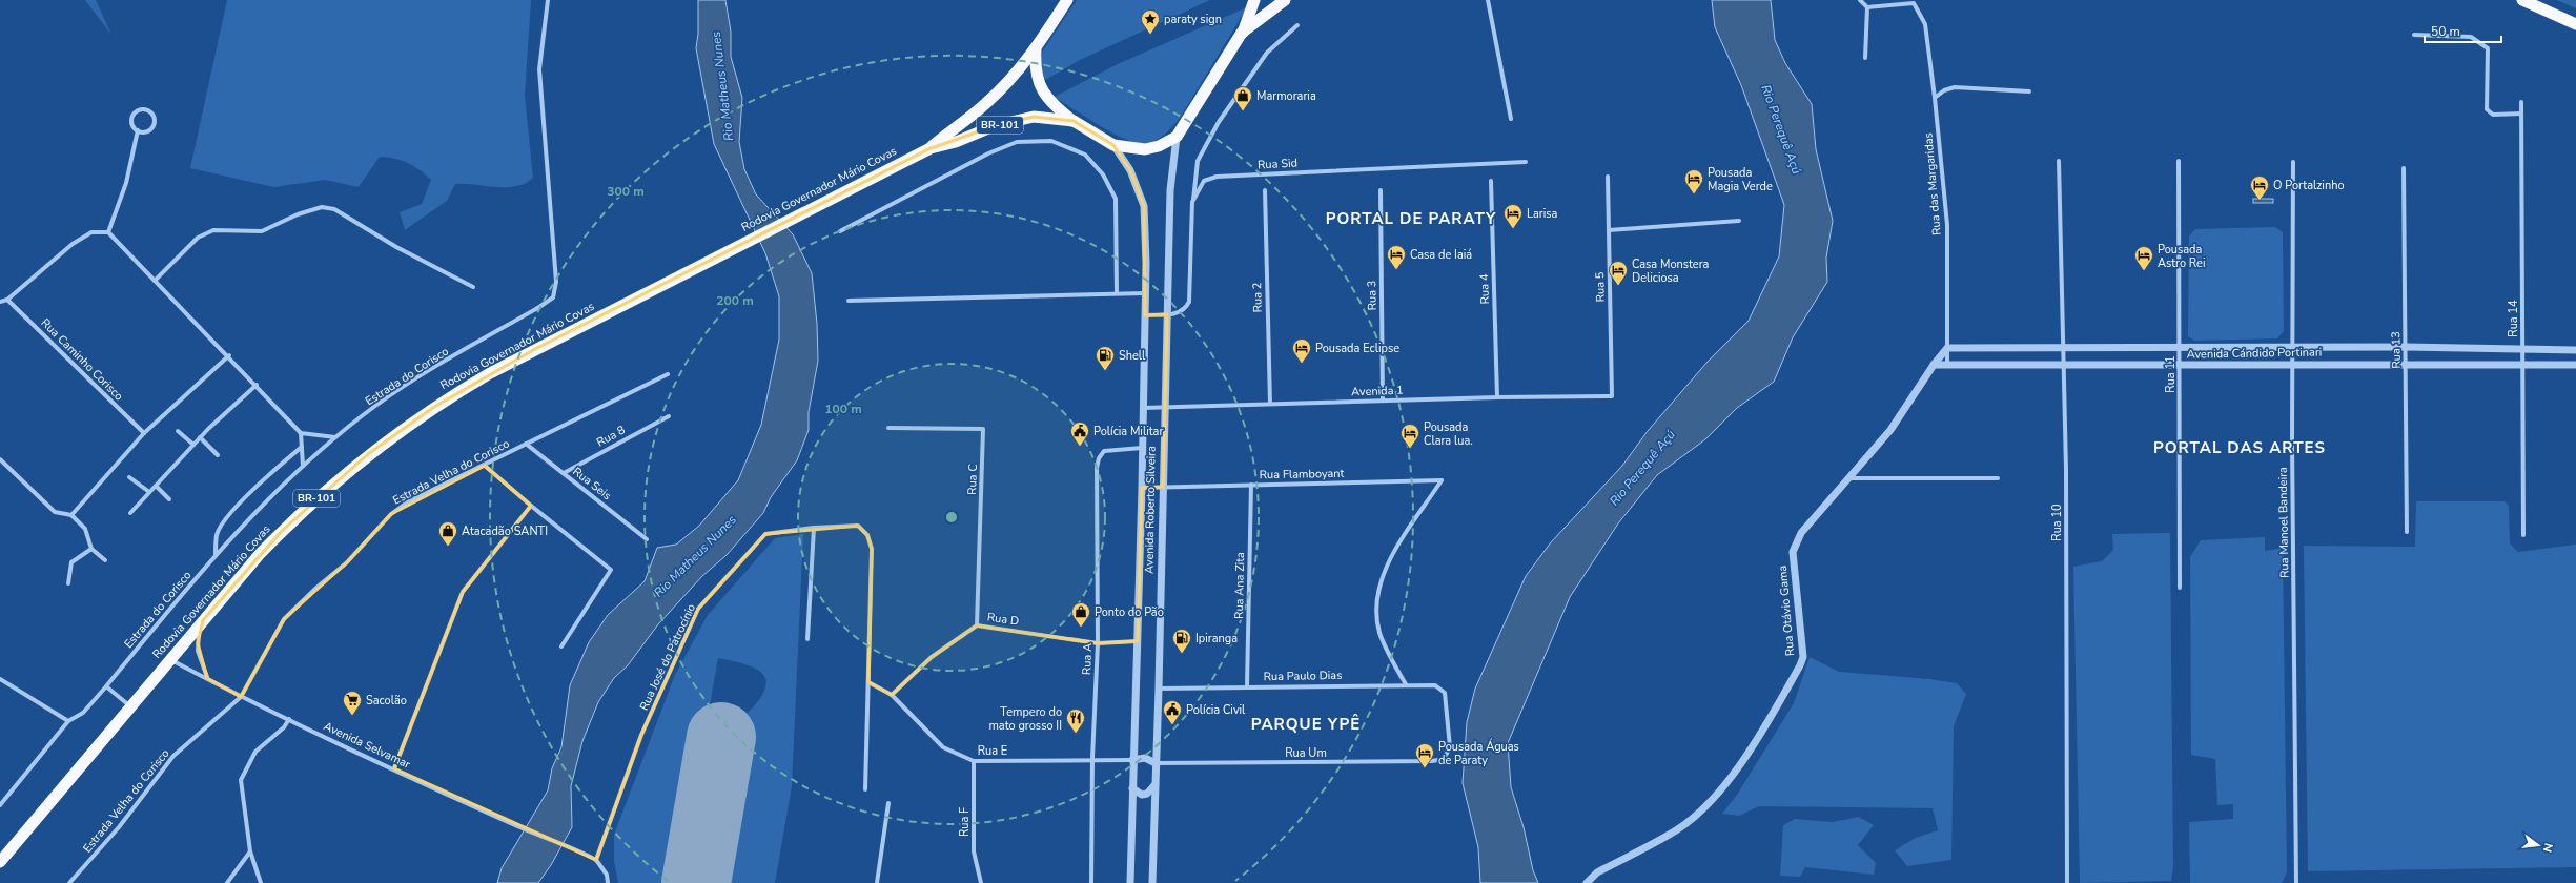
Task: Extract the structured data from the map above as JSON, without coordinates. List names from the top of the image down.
{
  "streets": {
    "highway": ["BR-101", "Rodovia Governador Mário Covas"],
    "street": [
      "Rua Sid",
      "Rua das Margaridas",
      "Rua 5",
      "Rua 4",
      "Rua 3",
      "Rua 2",
      "Rua 14",
      "Rua 13",
      "Avenida Cándido Portinari",
      "Rua Caminho Corisco",
      "Rua 11",
      "Estrada do Corisco",
      "Avenida 1",
      "Rua 8",
      "Estrada Velha do Corisco",
      "Rua Flamboyant",
      "Rua C",
      "Rua Seis",
      "Avenida Roberto Silveira",
      "Rua 10",
      "Rua Manoel Bandeira",
      "Rua Ana Zita",
      "Rua Otávio Gama",
      "Rua D",
      "Rua José do Patrocínio",
      "Rua A",
      "Rua Paulo Dias",
      "Avenida Selvamar",
      "Rua E",
      "Rua Um",
      "Rua F"
    ]
  },
  "crossings": [
    ["Rua Sid", "Avenida Roberto Silveira"],
    ["Rua das Margaridas", "Avenida Cándido Portinari"],
    ["Rua das Margaridas", "Rua Otávio Gama"],
    ["Rodovia Governador Mário Covas", "Avenida Roberto Silveira"],
    ["Rodovia Governador Mário Covas", "Avenida Selvamar"],
    ["Rua 5", "Avenida 1"],
    ["Rua 4", "Avenida 1"],
    ["Rua 3", "Avenida 1"],
    ["Rua 2", "Avenida 1"],
    ["Rua 14", "Avenida Cándido Portinari"],
    ["Rua 13", "Avenida Cándido Portinari"],
    ["Avenida Cándido Portinari", "Rua 11"],
    ["Avenida Cándido Portinari", "Rua 10"],
    ["Avenida Cándido Portinari", "Rua Manoel Bandeira"],
    ["Avenida Cándido Portinari", "Rua Otávio Gama"],
    ["Avenida 1", "Avenida Roberto Silveira"],
    ["Rua 8", "Rua Seis"],
    ["Estrada Velha do Corisco", "Rua Seis"],
    ["Estrada Velha do Corisco", "Avenida Selvamar"],
    ["Rua Flamboyant", "Avenida Roberto Silveira"],
    ["Rua Flamboyant", "Rua Ana Zita"],
    ["Rua Flamboyant", "Rua Paulo Dias"],
    ["Rua C", "Rua D"],
    ["Avenida Roberto Silveira", "Rua D"],
    ["Avenida Roberto Silveira", "Rua A"],
    ["Avenida Roberto Silveira", "Rua Paulo Dias"],
    ["Avenida Roberto Silveira", "Rua E"],
    ["Avenida Roberto Silveira", "Rua Um"],
    ["Rua Ana Zita", "Rua Paulo Dias"],
    ["Rua D", "Rua A"],
    ["Rua D", "Rua E"],
    ["Rua José do Patrocínio", "Avenida Selvamar"],
    ["Rua José do Patrocínio", "Rua E"],
    ["Rua A", "Rua E"],
    ["Rua Paulo Dias", "Rua Um"],
    ["Rua E", "Rua F"]
  ],
  "districts": ["PORTAL DE PARATY", "PORTAL DAS ARTES", "PARQUE YPÊ"],
  "water": ["Rio Matheus Nunes", "Rio Perequê Açú"],
  "places": {
    "place": ["paraty sign"],
    "shop": ["Marmoraria", "Atacadão SANTI", "Ponto do Pão"],
    "hotel": [
      "Pousada Magia Verde",
      "O Portalzinho",
      "Larisa",
      "Casa de Iaiá",
      "Pousada Astro Rei",
      "Casa Monstera Deliciosa",
      "Pousada Eclipse",
      "Pousada Clara lua.",
      "Pousada Águas de Paraty"
    ],
    "fuel station": ["Shell", "Ipiranga"],
    "public building": ["Polícia Militar", "Polícia Civil"],
    "supermarket": ["Sacolão"],
    "restaurant": ["Tempero do mato grosso II"]
  },
  "scale_bar": "50 m",
  "north": "right",
  "rings": ["300 m", "200 m", "100 m"]
}
